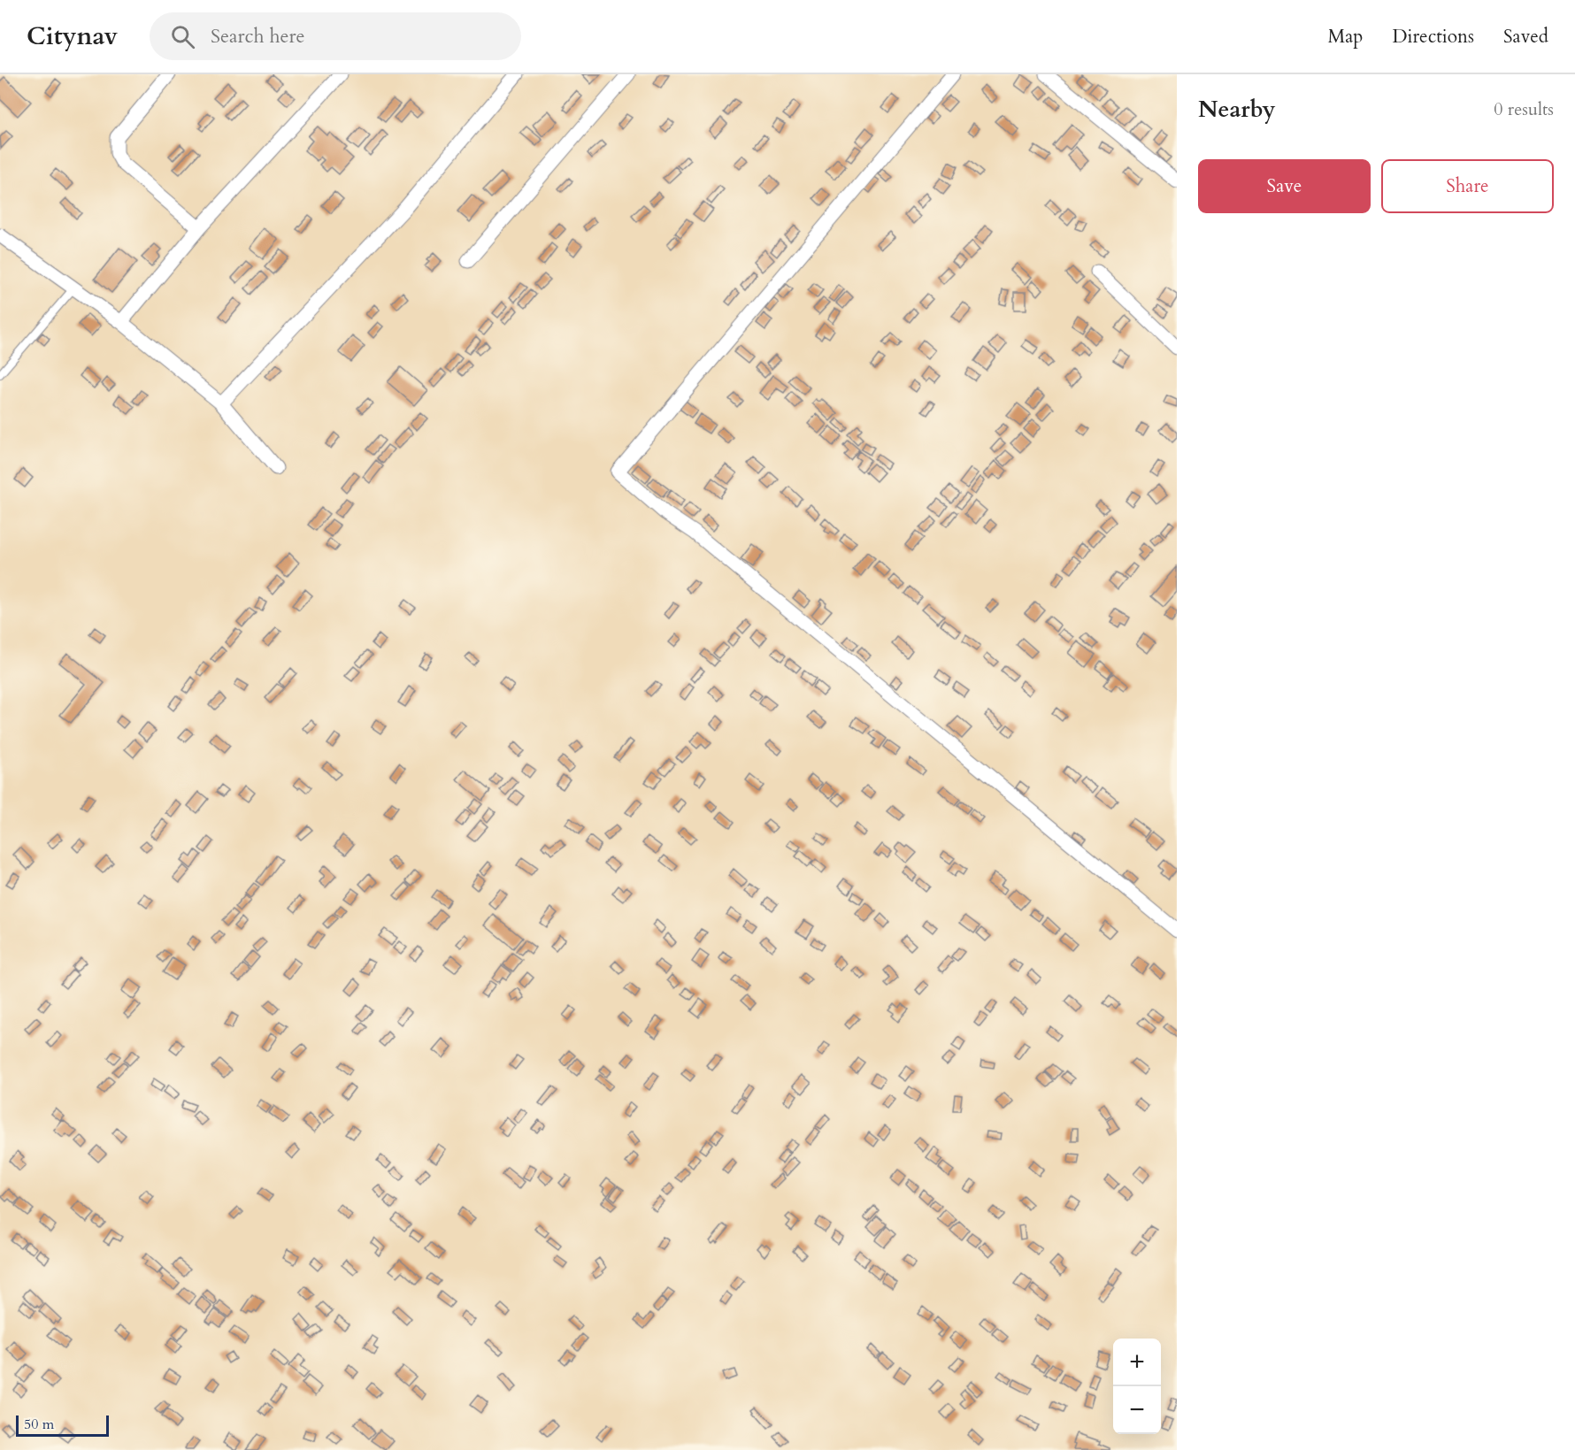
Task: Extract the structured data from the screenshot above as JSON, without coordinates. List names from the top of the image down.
{
  "scale_bar": "50 m",
  "page": {
    "header": "Citynav",
    "search": "Search here",
    "nav": ["Map", "Directions", "Saved"],
    "heading": ["Nearby", "0 results"],
    "buttons": ["Save", "Share"],
    "map_buttons": ["+", "−"],
    "scale": "50 m"
  }
}
